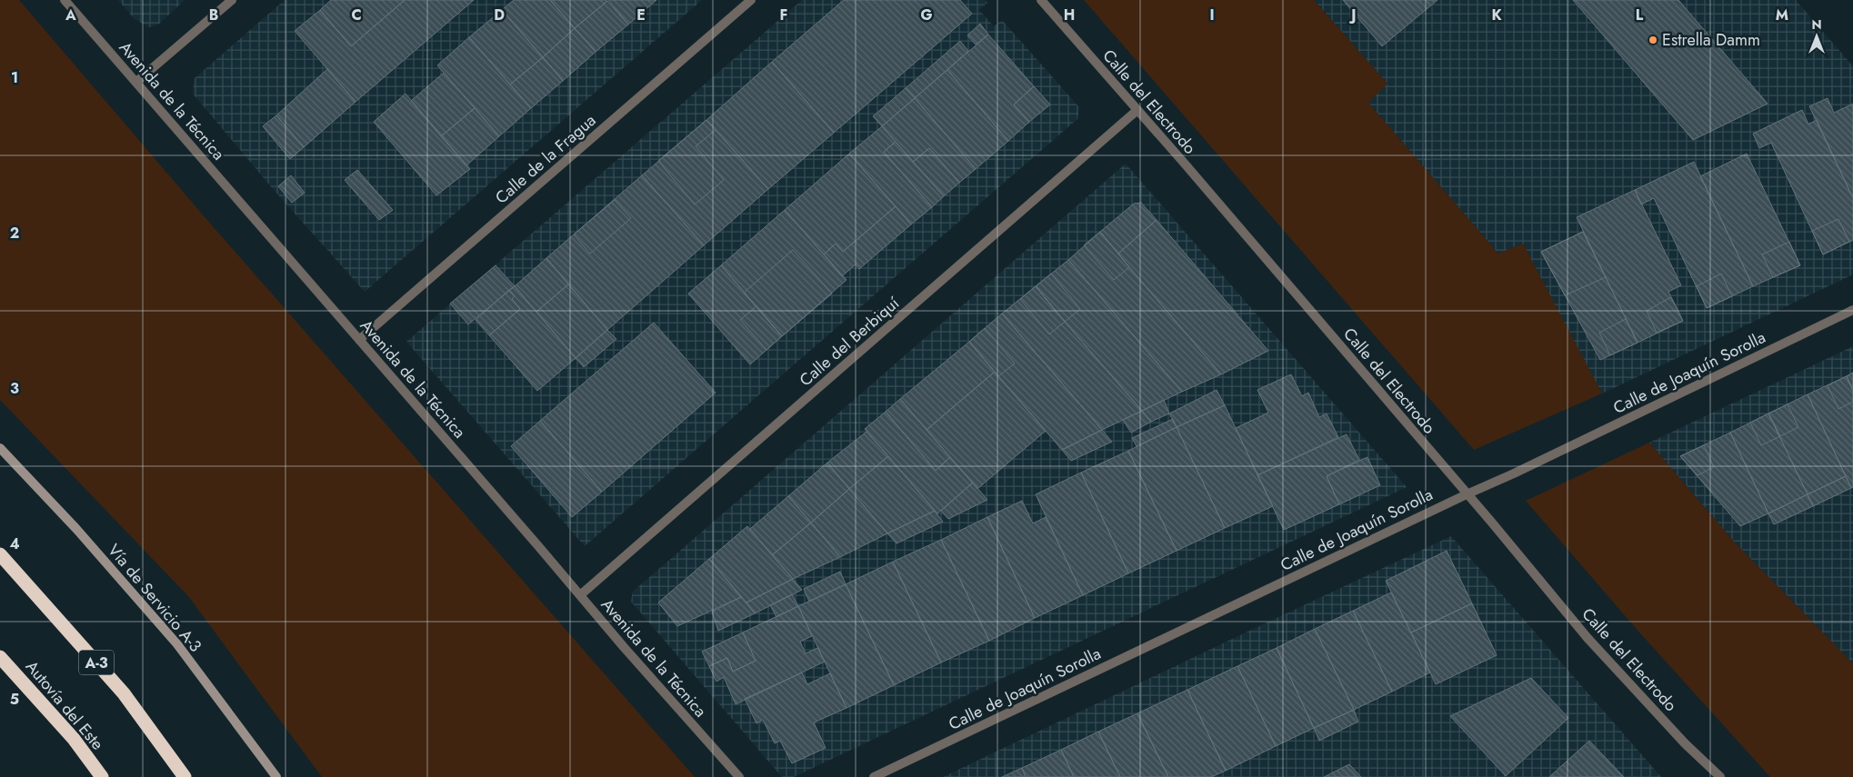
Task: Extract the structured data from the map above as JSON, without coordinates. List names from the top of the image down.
{
  "streets": {
    "highway": ["A-3", "Autovía del Este"],
    "main road": ["Vía de Servicio A-3"],
    "street": [
      "Avenida de la Técnica",
      "Calle del Electrodo",
      "Calle de la Fragua",
      "Calle del Berbiquí",
      "Calle de Joaquín Sorolla"
    ]
  },
  "crossings": [
    ["Avenida de la Técnica", "Calle de la Fragua"],
    ["Avenida de la Técnica", "Calle del Berbiquí"],
    ["Calle del Electrodo", "Calle del Berbiquí"],
    ["Calle del Electrodo", "Calle de Joaquín Sorolla"]
  ],
  "places": ["Estrella Damm"],
  "north": "top",
  "grid": {
    "columns": [
      "A",
      "B",
      "C",
      "D",
      "E",
      "F",
      "G",
      "H",
      "I",
      "J",
      "K",
      "L",
      "M"
    ],
    "rows": [
      "1",
      "2",
      "3",
      "4",
      "5"
    ]
  }
}
